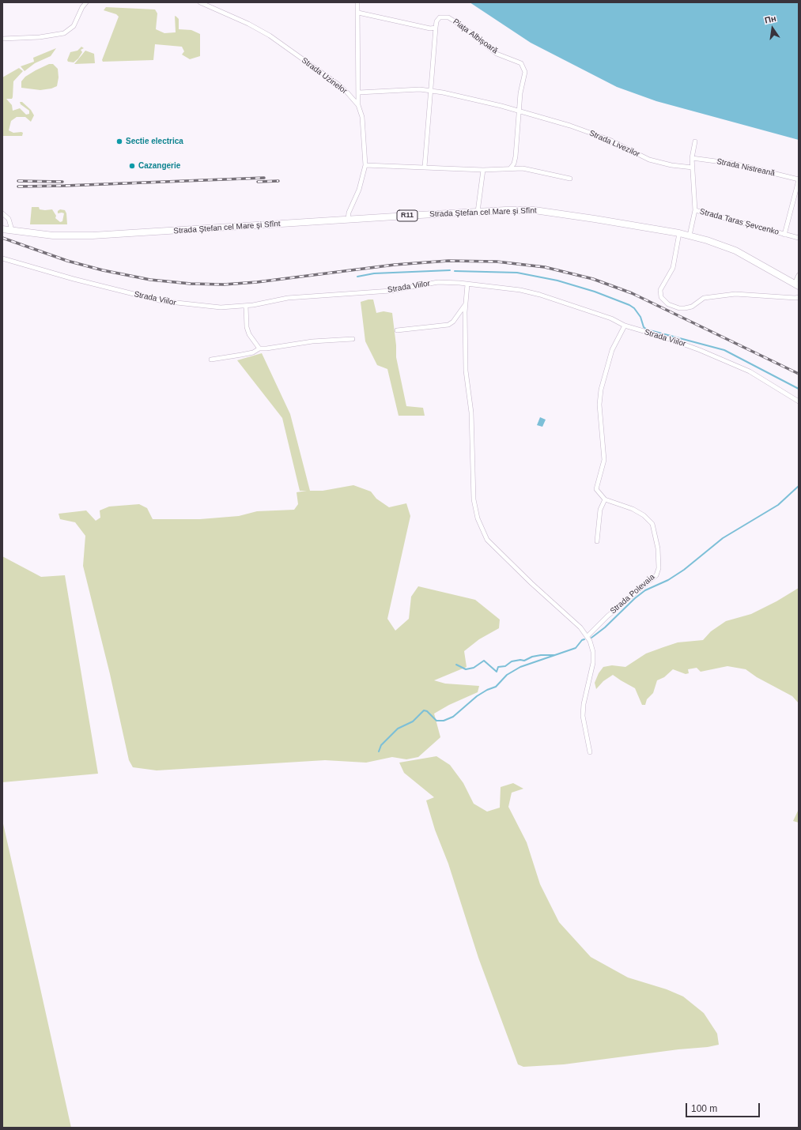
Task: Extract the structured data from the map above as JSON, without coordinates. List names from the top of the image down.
{
  "streets": {
    "main road": ["Strada Ştefan cel Mare şi Sfînt", "R11"],
    "street": [
      "Piața Albișoară",
      "Strada Uzinelor",
      "Strada Livezilor",
      "Strada Nistreană",
      "Strada Taras Șevcenko",
      "Strada Viilor",
      "Strada Polevaia"
    ]
  },
  "crossings": [
    ["Piața Albișoară", "Strada Livezilor"],
    ["Strada Uzinelor", "Strada Ştefan cel Mare şi Sfînt"],
    ["Strada Livezilor", "Strada Taras Șevcenko"],
    ["Strada Nistreană", "Strada Taras Șevcenko"],
    ["Strada Ştefan cel Mare şi Sfînt", "Strada Taras Șevcenko"]
  ],
  "places": ["Sectie electrica", "Cazangerie"],
  "scale_bar": "100 m",
  "north": "top"
}
